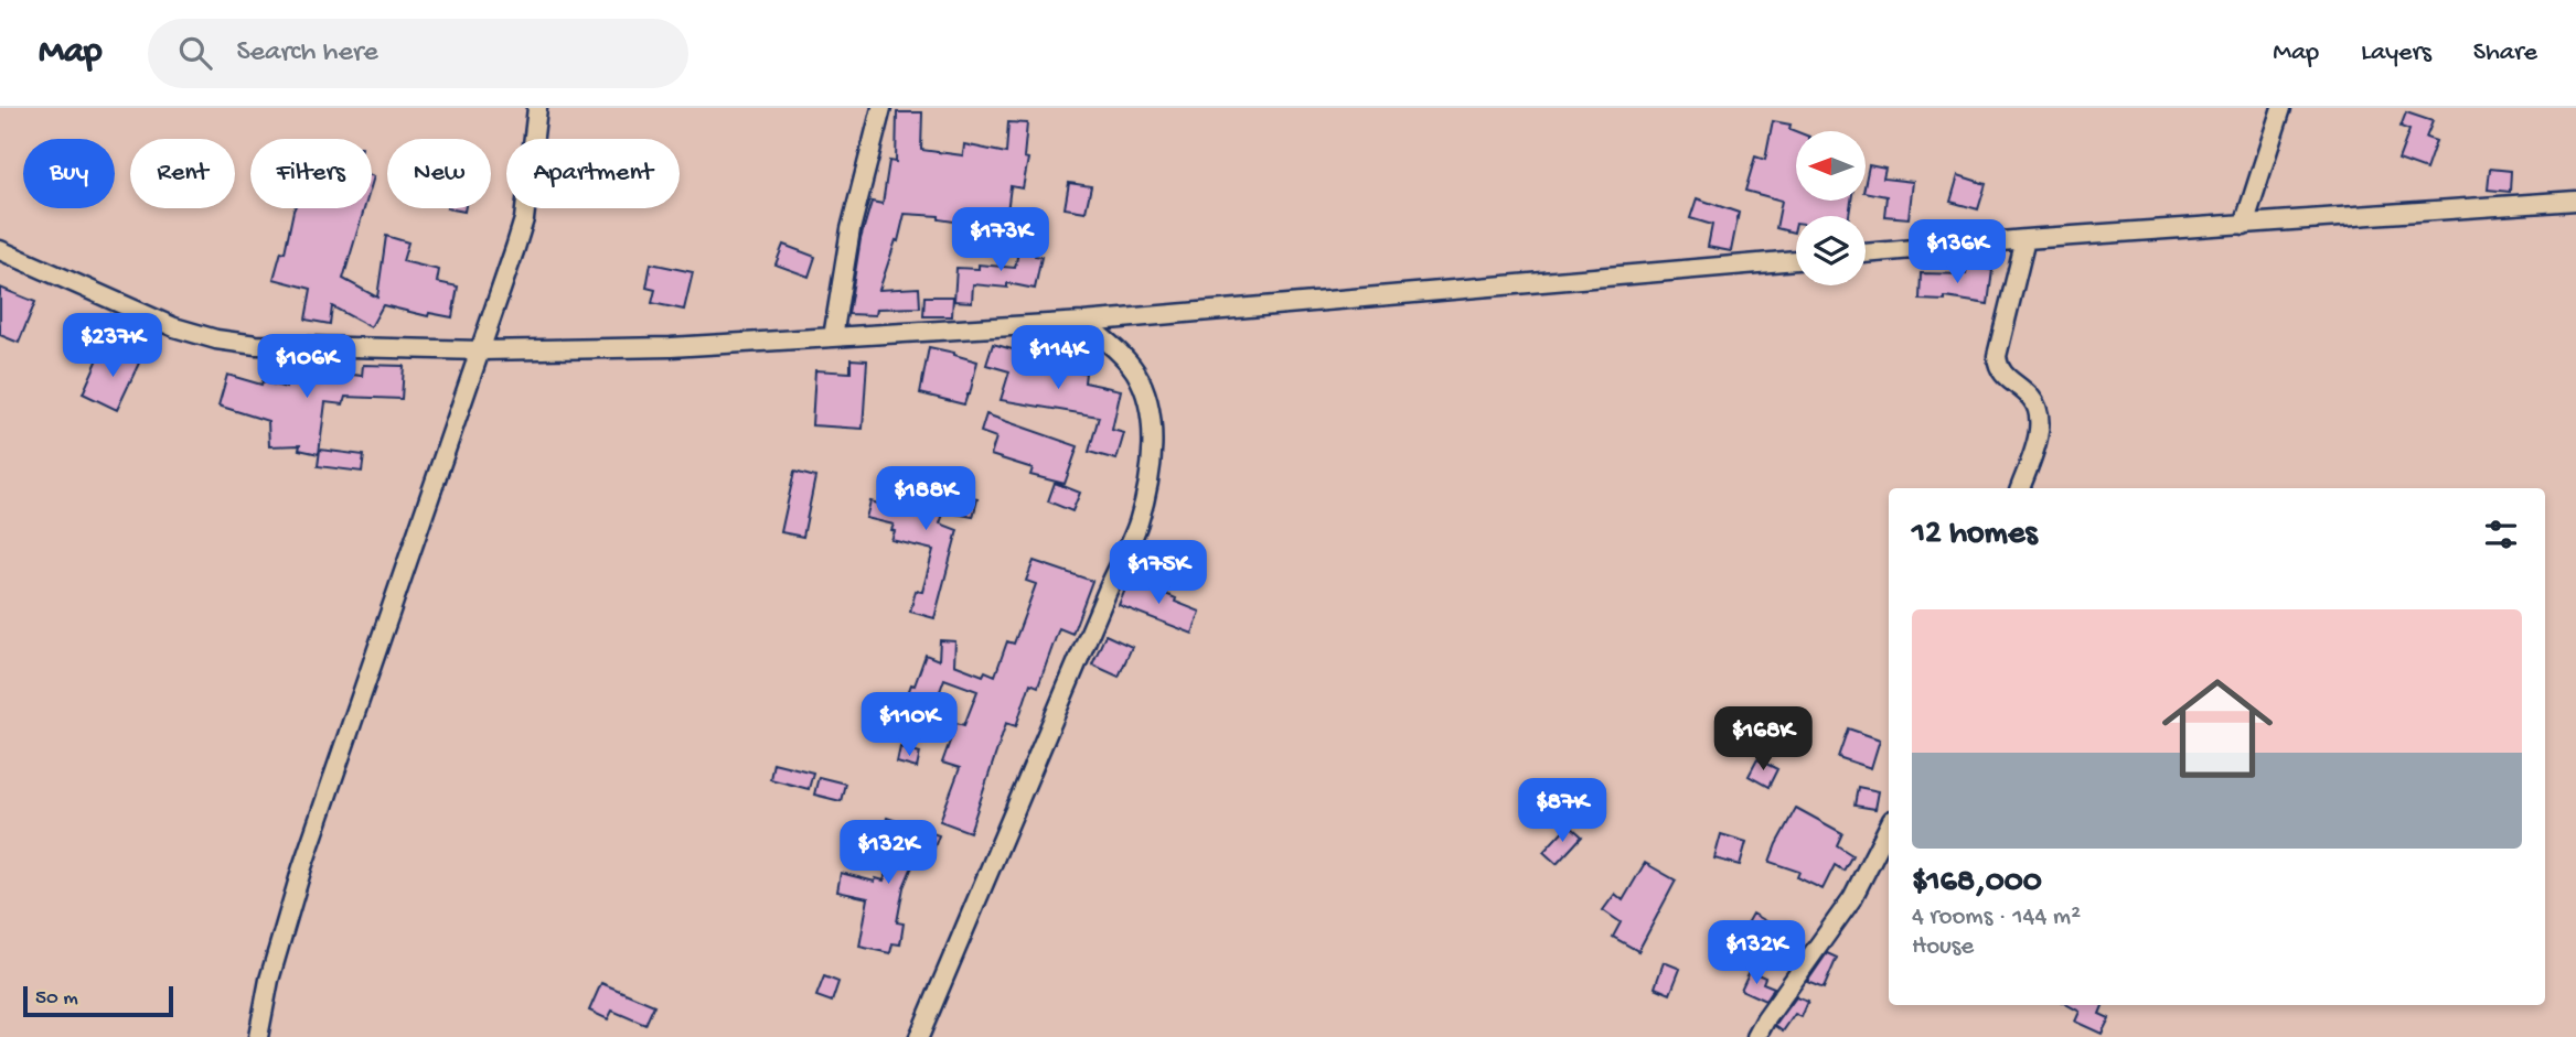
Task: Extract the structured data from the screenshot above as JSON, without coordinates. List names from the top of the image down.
{
  "scale_bar": "50 m",
  "north": "left",
  "page": {
    "header": "Map",
    "search": "Search here",
    "nav": ["Map", "Layers", "Share"],
    "chip": [
      "Buy",
      "Rent",
      "Filters",
      "New",
      "Apartment"
    ],
    "price": [
      "$173K",
      "$136K",
      "$237K",
      "$114K",
      "$106K",
      "$188K",
      "$175K",
      "$110K",
      "$168K",
      "$87K",
      "$132K",
      "$132K"
    ],
    "heading": "12 homes",
    "list": [
      {
        "name": "$168,000",
        "note": "4 rooms · 144 m² · House"
      }
    ],
    "scale": "50 m"
  }
}
